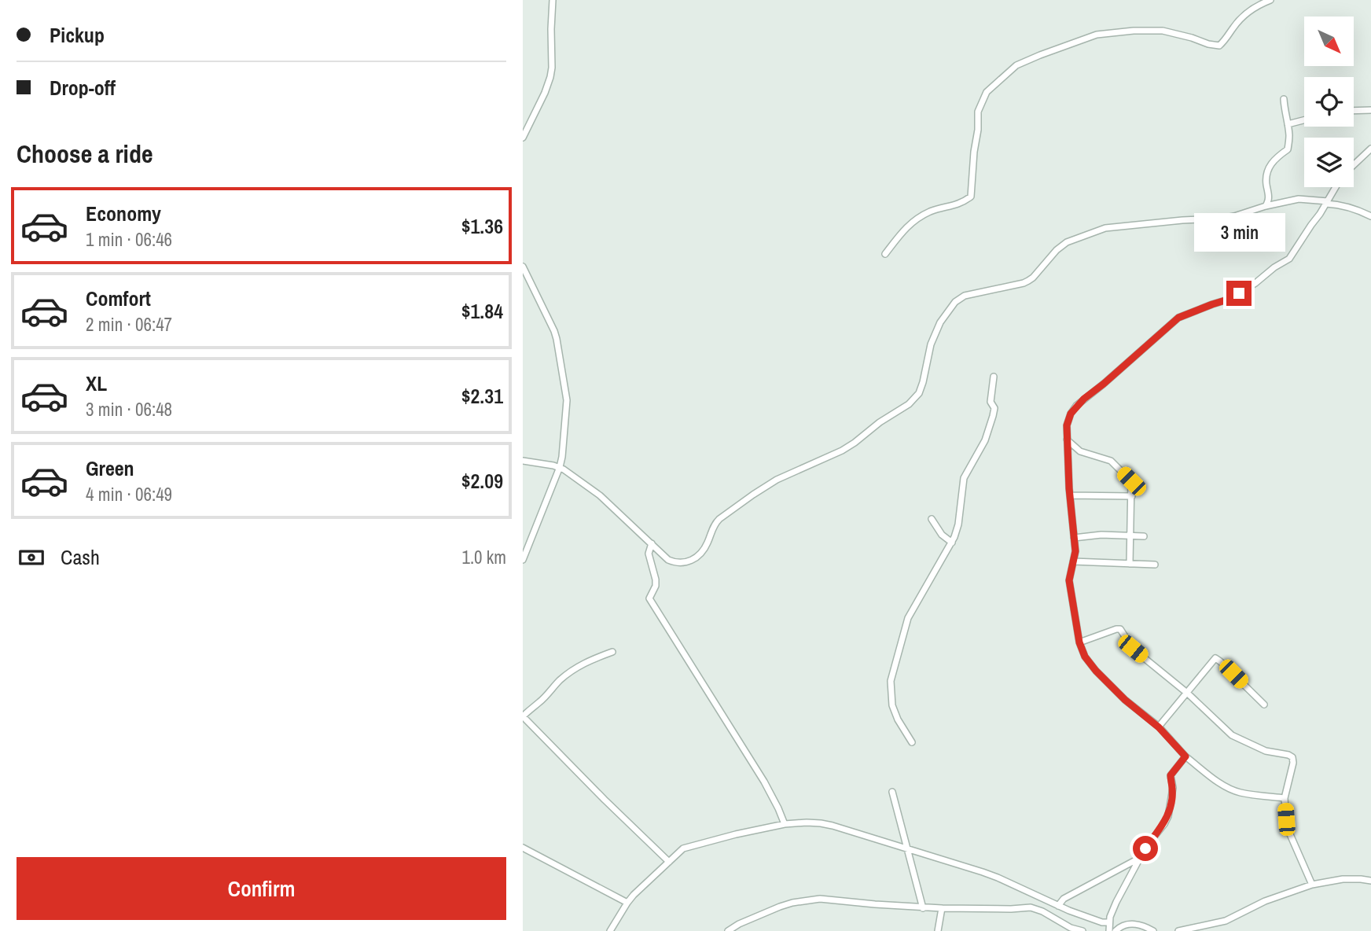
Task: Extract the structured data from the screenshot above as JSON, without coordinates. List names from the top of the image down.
{
  "north": "bottom right",
  "page": {
    "banner": ["Pickup", "Drop-off"],
    "heading": "Choose a ride",
    "list": [
      {
        "name": "Economy",
        "note": "1 min · 06:46",
        "value": "$1.36"
      },
      {
        "name": "Comfort",
        "note": "2 min · 06:47",
        "value": "$1.84"
      },
      {
        "name": "XL",
        "note": "3 min · 06:48",
        "value": "$2.31"
      },
      {
        "name": "Green",
        "note": "4 min · 06:49",
        "value": "$2.09"
      }
    ],
    "bubble": "3 min",
    "pay": ["Cash", "1.0 km"],
    "buttons": "Confirm"
  }
}
